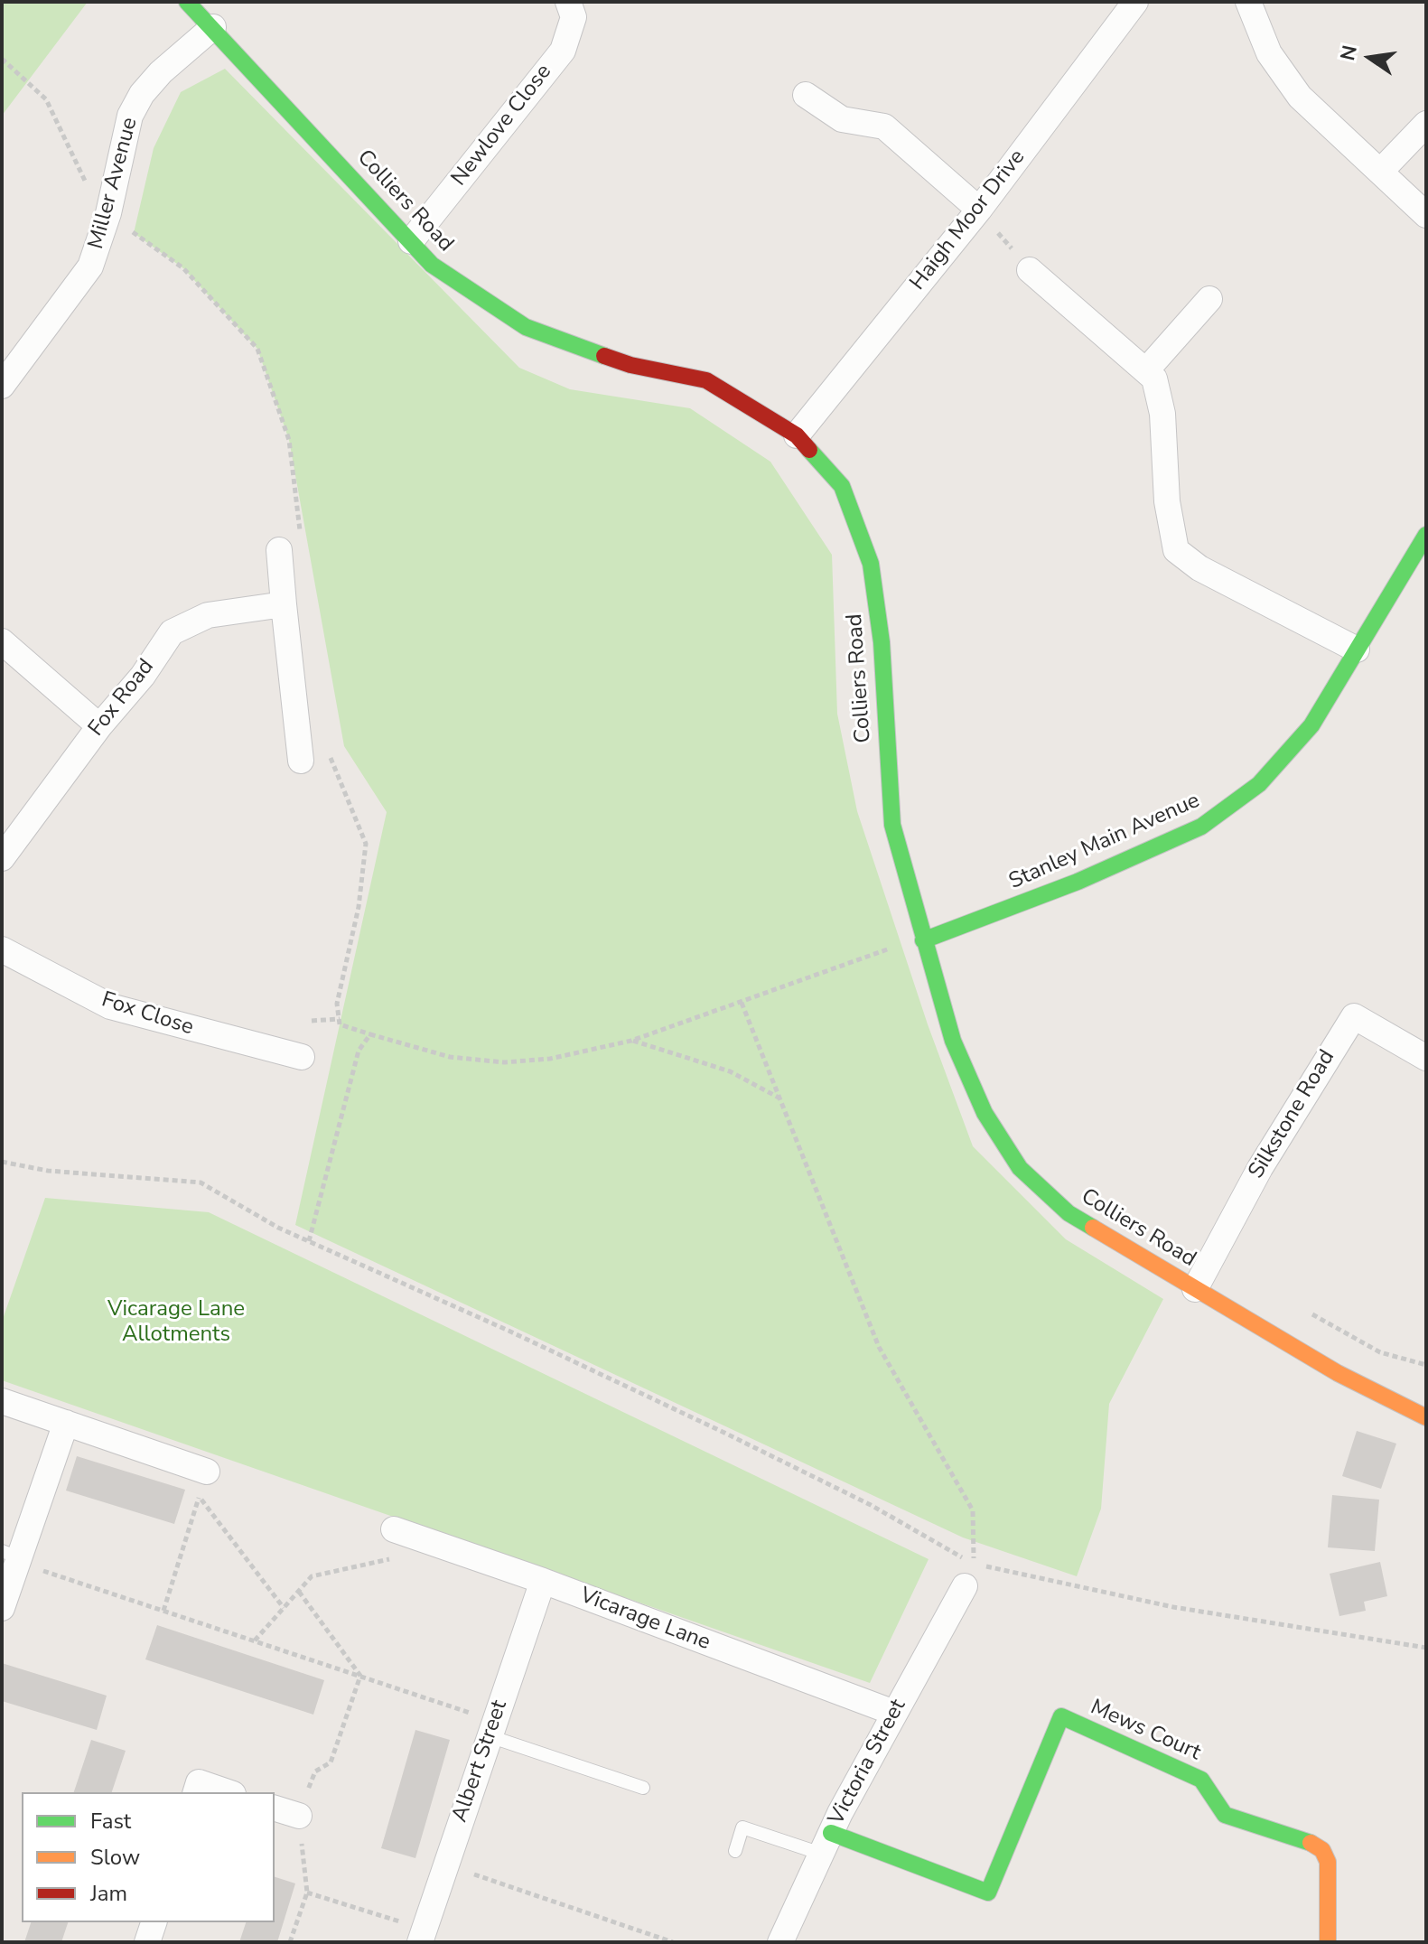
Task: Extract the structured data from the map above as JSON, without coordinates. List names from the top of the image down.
{
  "streets": {
    "street": [
      "Newlove Close",
      "Miller Avenue",
      "Colliers Road",
      "Haigh Moor Drive",
      "Fox Road",
      "Stanley Main Avenue",
      "Fox Close",
      "Silkstone Road",
      "Vicarage Lane",
      "Mews Court",
      "Albert Street",
      "Victoria Street"
    ]
  },
  "crossings": [
    ["Newlove Close", "Colliers Road"],
    ["Miller Avenue", "Colliers Road"],
    ["Colliers Road", "Haigh Moor Drive"],
    ["Colliers Road", "Stanley Main Avenue"],
    ["Colliers Road", "Silkstone Road"],
    ["Vicarage Lane", "Albert Street"],
    ["Vicarage Lane", "Victoria Street"],
    ["Mews Court", "Victoria Street"]
  ],
  "parks": ["Vicarage Lane Allotments"],
  "legend": ["Fast", "Slow", "Jam"],
  "north": "left"
}
